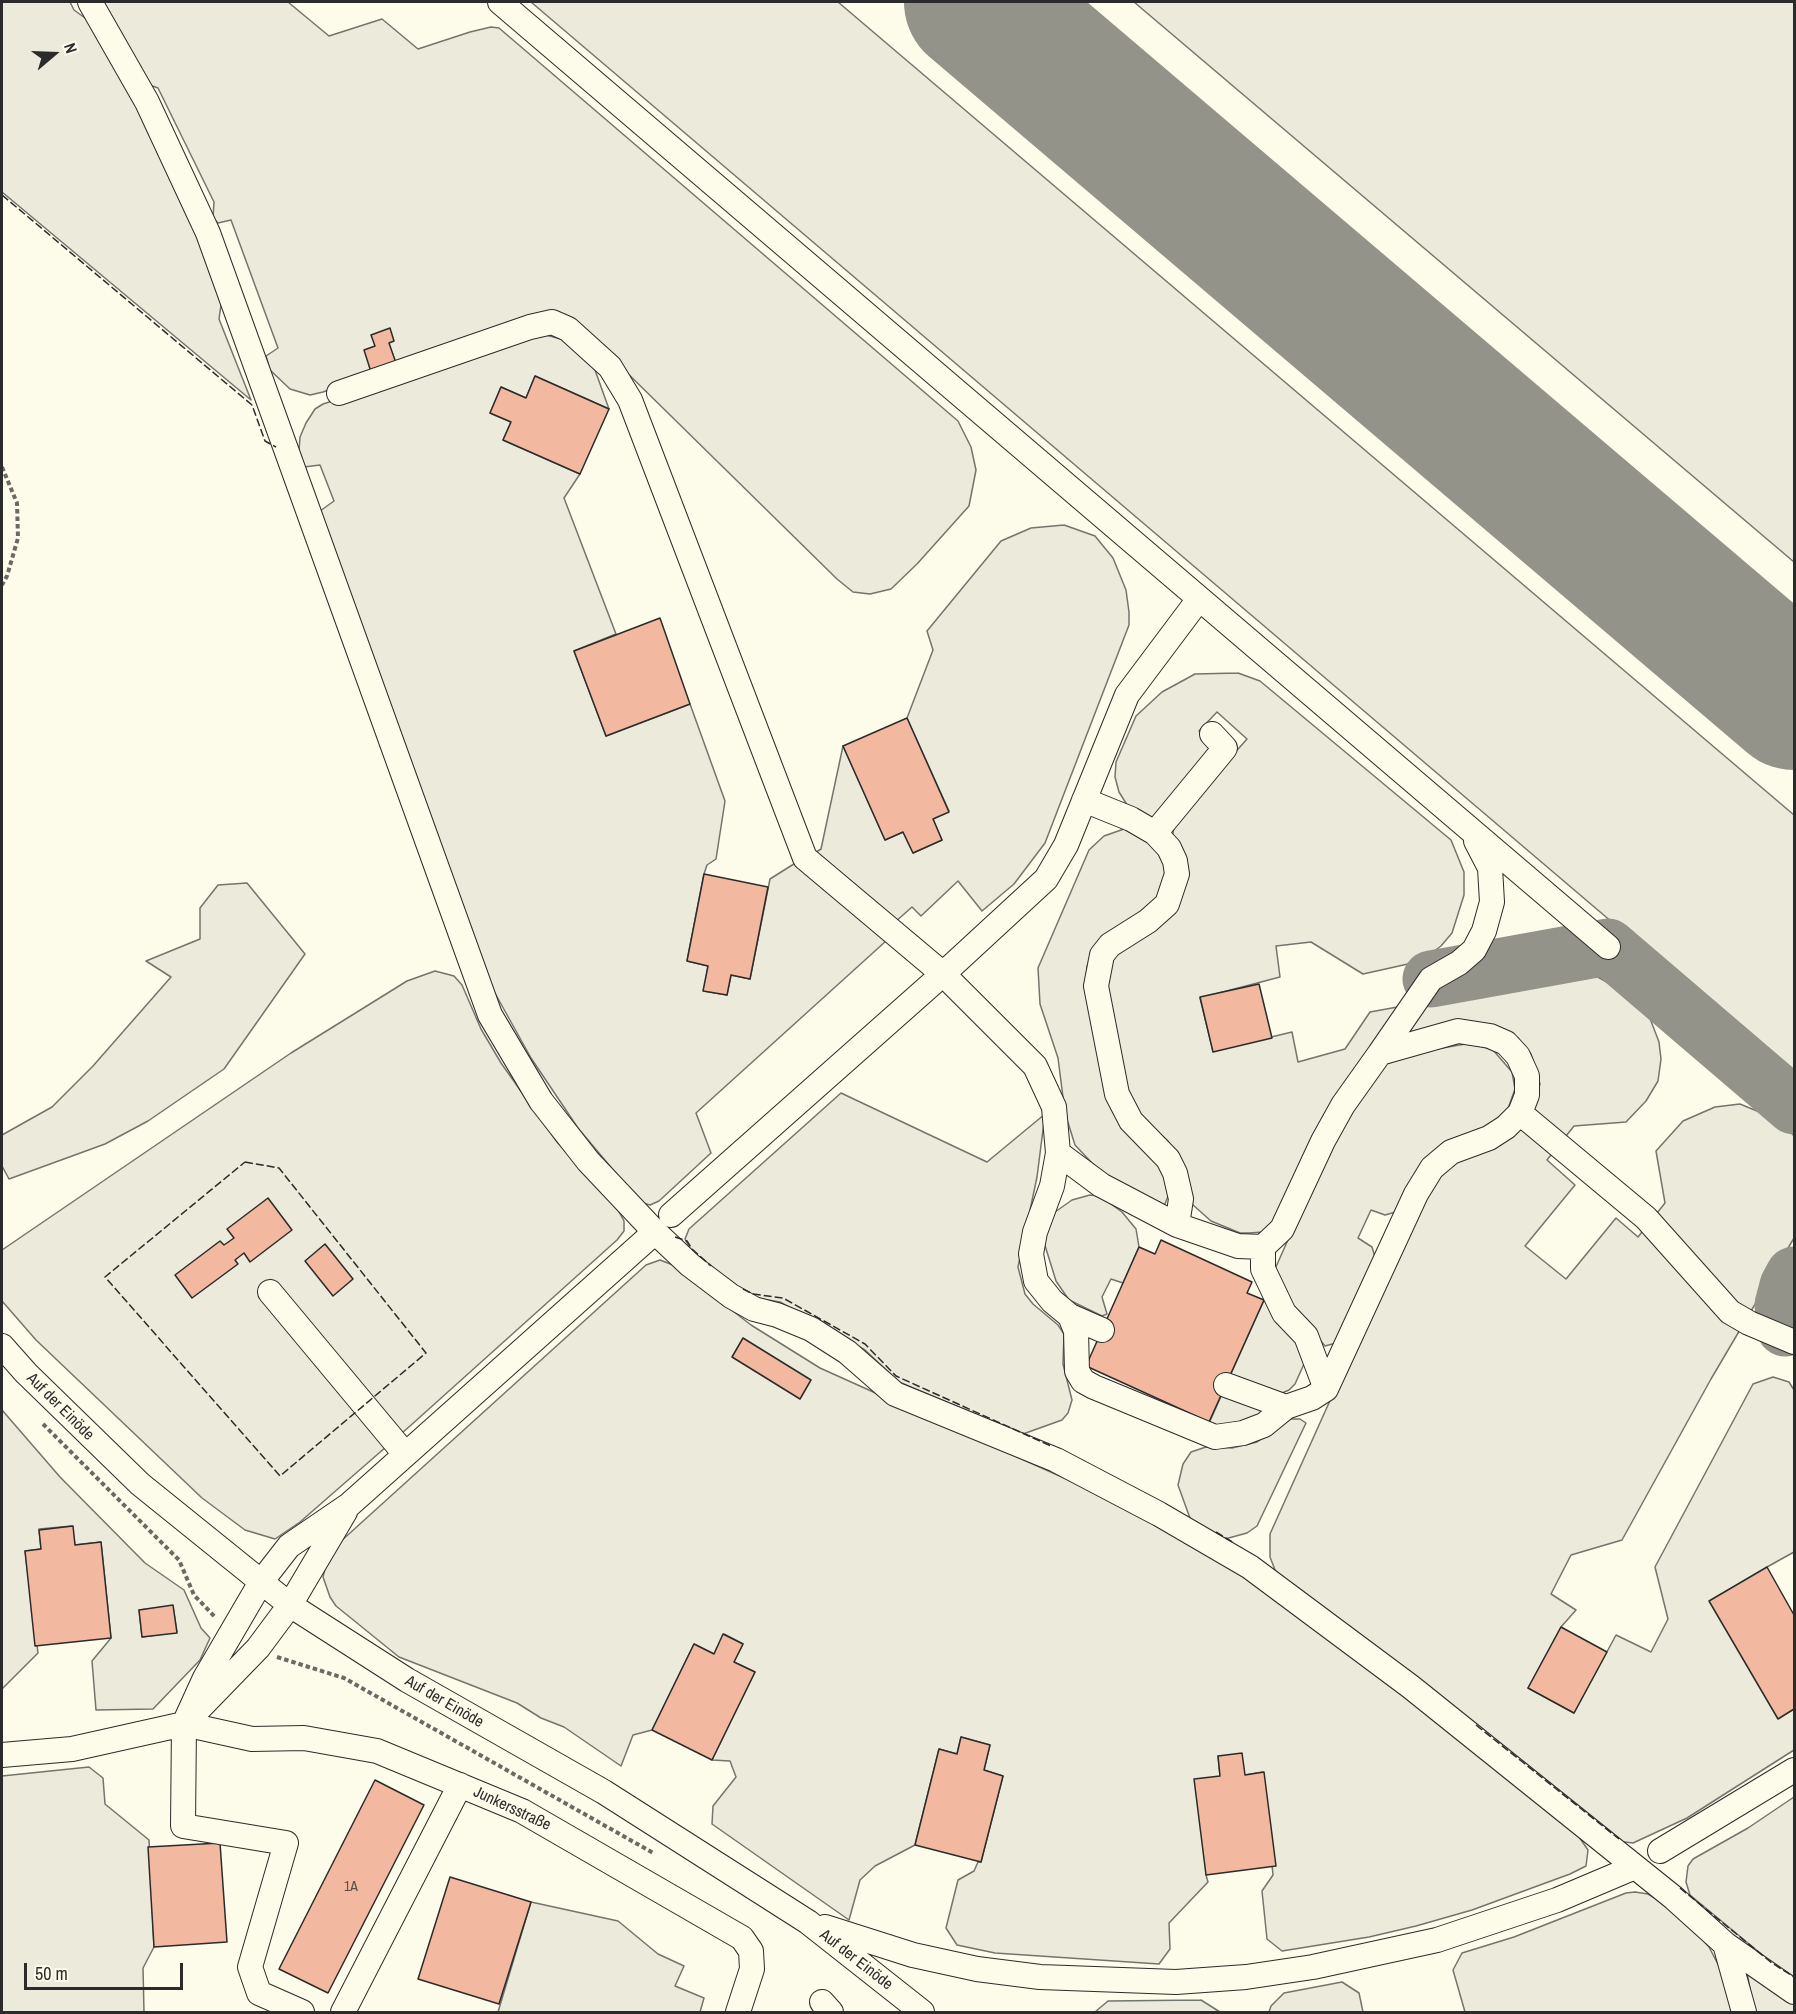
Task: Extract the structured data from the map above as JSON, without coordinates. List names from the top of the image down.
{
  "streets": {
    "street": ["Auf der Einöde", "Junkersstraße"]
  },
  "house_numbers": ["1A"],
  "scale_bar": "50 m",
  "north": "right"
}
